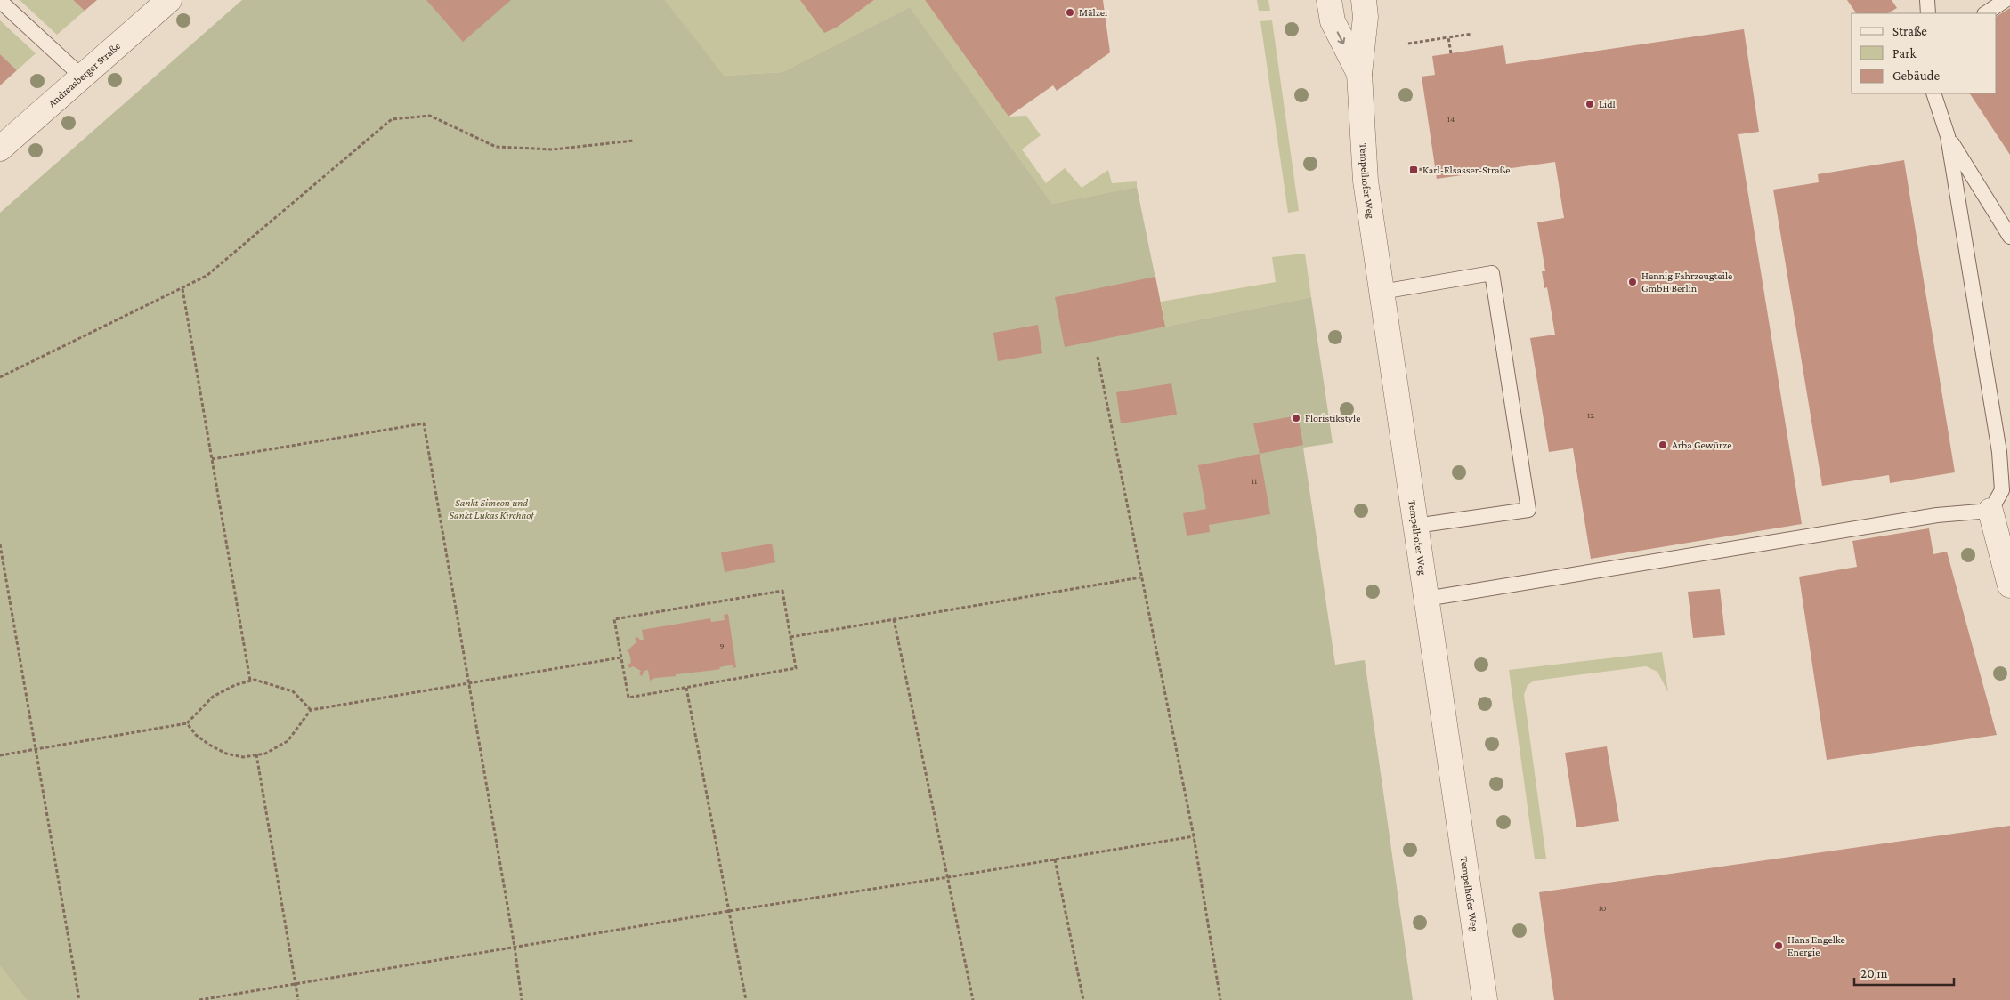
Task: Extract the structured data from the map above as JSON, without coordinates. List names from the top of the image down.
{
  "streets": {
    "street": ["Andreasberger Straße", "Tempelhofer Weg"]
  },
  "parks": ["Sankt Simeon und Sankt Lukas Kirchhof"],
  "places": {
    "other": [
      "Mälzer",
      "Lidl",
      "Hennig Fahrzeugteile GmbH Berlin",
      "Floristikstyle",
      "Arba Gewürze",
      "Hans Engelke Energie"
    ],
    "transit": ["Karl-Elsasser-Straße"]
  },
  "house_numbers": [
    "14",
    "12",
    "11",
    "9",
    "10"
  ],
  "legend": ["Straße", "Park", "Gebäude"],
  "scale_bar": "20 m"
}
